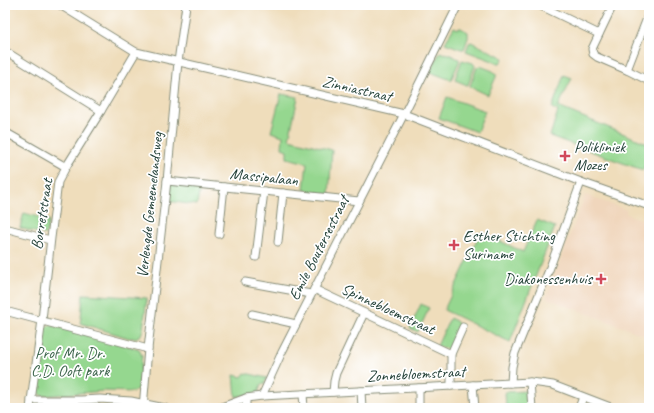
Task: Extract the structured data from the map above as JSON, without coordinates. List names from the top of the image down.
{
  "streets": {
    "street": [
      "Zinniastraat",
      "Massipalaan",
      "Verlengde Gemeenelandsweg",
      "Borretstraat",
      "Emile Boutersestraat",
      "Spinnebloemstraat",
      "Zonnebloemstraat"
    ]
  },
  "crossings": [
    ["Zinniastraat", "Verlengde Gemeenelandsweg"],
    ["Zinniastraat", "Borretstraat"],
    ["Zinniastraat", "Emile Boutersestraat"],
    ["Massipalaan", "Verlengde Gemeenelandsweg"],
    ["Massipalaan", "Emile Boutersestraat"],
    ["Emile Boutersestraat", "Spinnebloemstraat"],
    ["Emile Boutersestraat", "Zonnebloemstraat"]
  ],
  "parks": ["Prof Mr. Dr. C,D. Ooft park"],
  "places": {
    "health": ["Polikliniek Mozes", "Esther Stichting Suriname", "Diakonessenhuis"]
  }
}
